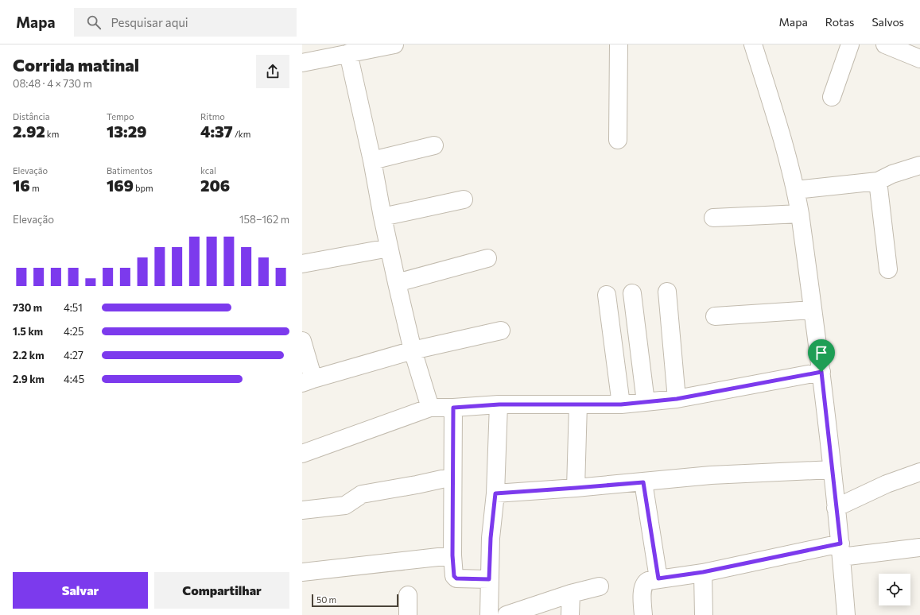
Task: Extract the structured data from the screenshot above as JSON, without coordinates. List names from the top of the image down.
{
  "scale_bar": "50 m",
  "page": {
    "header": "Mapa",
    "search": "Pesquisar aqui",
    "nav": ["Mapa", "Rotas", "Salvos"],
    "heading": ["Corrida matinal", "08:48 · 4 × 730 m"],
    "stats": [
      ["Distância", "2.92 km"],
      ["Tempo", "13:29"],
      ["Ritmo", "4:37 /km"],
      ["Elevação", "16 m"],
      ["Batimentos", "169 bpm"],
      ["kcal", "206"]
    ],
    "chart": ["Elevação", "158–162 m"],
    "list": [
      {
        "name": "730 m",
        "note": "4:51"
      },
      {
        "name": "1.5 km",
        "note": "4:25"
      },
      {
        "name": "2.2 km",
        "note": "4:27"
      },
      {
        "name": "2.9 km",
        "note": "4:45"
      }
    ],
    "buttons": ["Salvar", "Compartilhar"],
    "scale": "50 m"
  }
}
